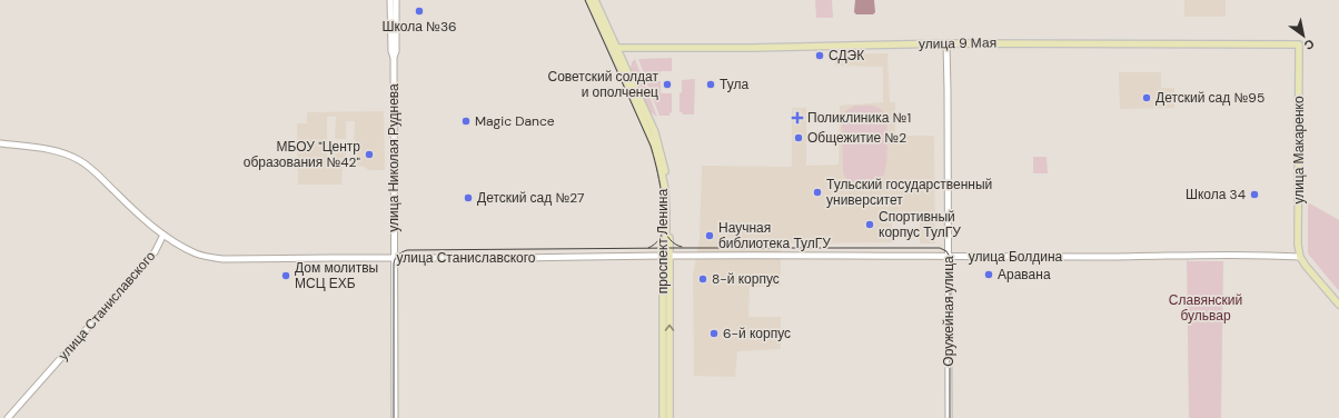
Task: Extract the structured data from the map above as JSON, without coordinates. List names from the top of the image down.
{
  "streets": {
    "main road": [
      "улица 9 Мая",
      "улица Макаренко",
      "улица Николая Руднева",
      "проспект Ленина",
      "улица Болдина",
      "улица Станиславского",
      "Оружейная улица"
    ]
  },
  "crossings": [
    ["улица 9 Мая", "улица Макаренко"],
    ["улица 9 Мая", "проспект Ленина"],
    ["улица 9 Мая", "Оружейная улица"],
    ["улица Макаренко", "улица Болдина"],
    ["улица Николая Руднева", "улица Станиславского"],
    ["проспект Ленина", "улица Болдина"],
    ["проспект Ленина", "улица Станиславского"],
    ["улица Болдина", "улица Станиславского"],
    ["улица Болдина", "Оружейная улица"]
  ],
  "parks": ["Славянский бульвар"],
  "places": {
    "other": [
      "Школа №36",
      "СДЭК",
      "Советский солдат и ополченец",
      "Тула",
      "Детский сад №95",
      "Magic Dance",
      "Общежитие №2",
      "МБОУ \"Центр образования №42\"",
      "Тульский государственный университет",
      "Школа 34",
      "Детский сад №27",
      "Спортивный корпус ТулГУ",
      "Научная библиотека ТулГУ",
      "Аравана",
      "Дом молитвы МСЦ ЕХБ",
      "8-й корпус",
      "6-й корпус"
    ],
    "health": ["Поликлиника №1"]
  },
  "north": "bottom right"
}
